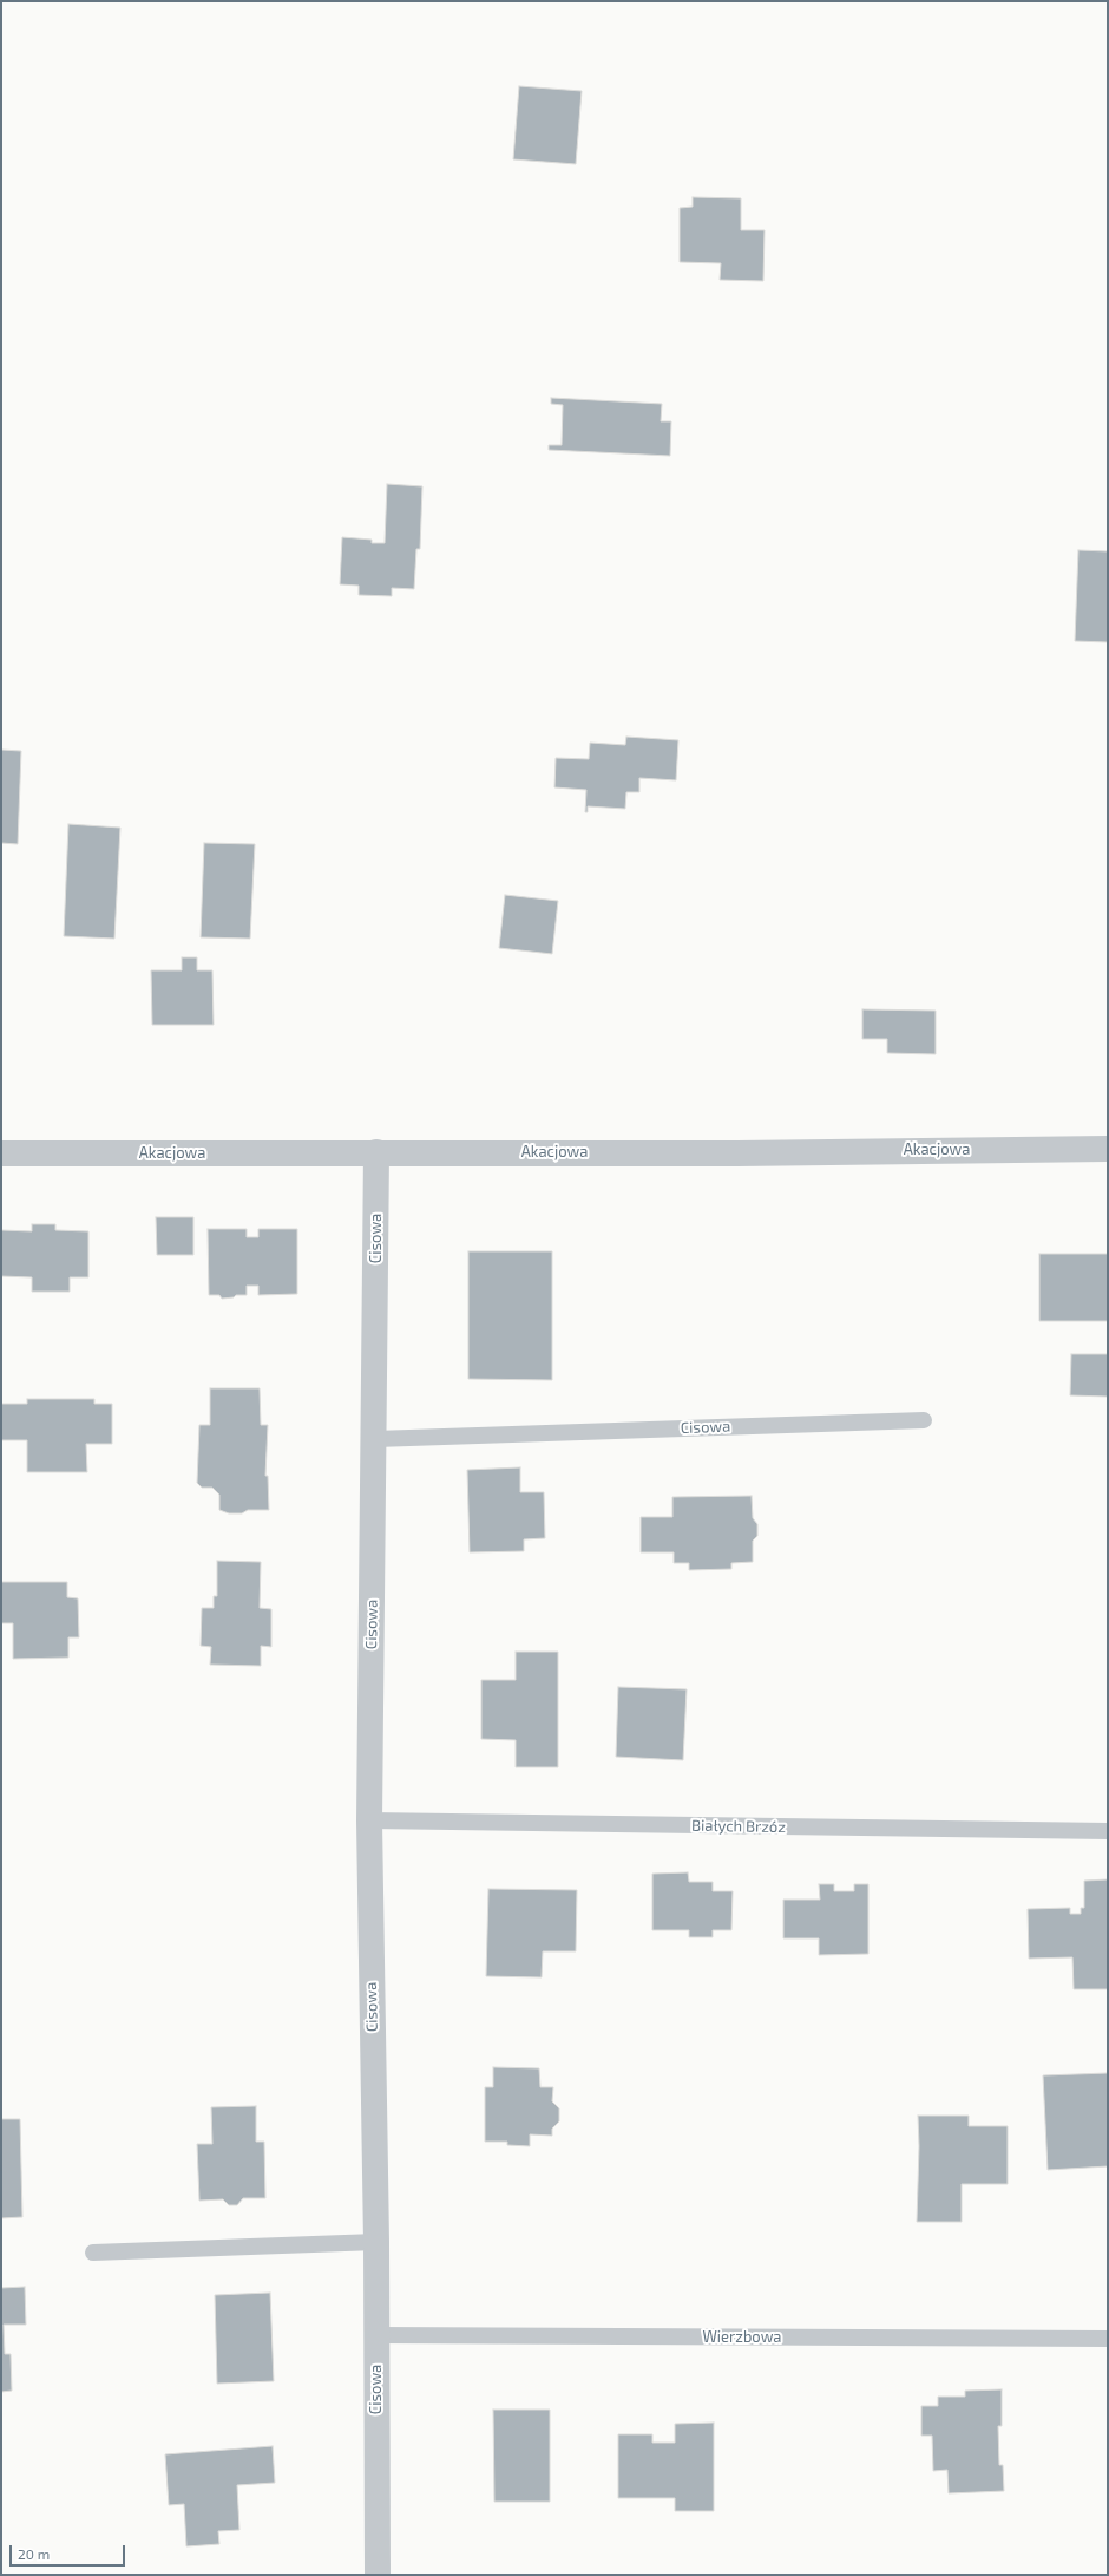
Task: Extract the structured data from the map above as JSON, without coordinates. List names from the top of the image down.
{
  "streets": {
    "street": ["Akacjowa", "Cisowa"],
    "lane": ["Białych Brzóz", "Wierzbowa"]
  },
  "crossings": [
    ["Akacjowa", "Cisowa"],
    ["Cisowa", "Białych Brzóz"],
    ["Cisowa", "Wierzbowa"]
  ],
  "scale_bar": "20 m"
}
